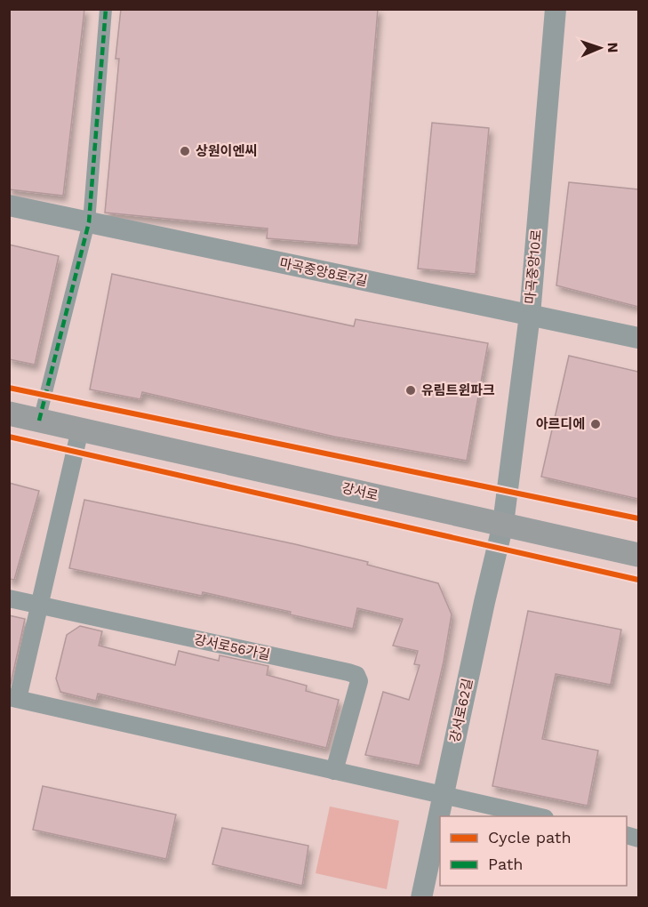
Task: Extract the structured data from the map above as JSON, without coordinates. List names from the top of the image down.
{
  "streets": {
    "main road": ["강서로"],
    "street": [
      "마곡중앙10로",
      "마곡중앙8로7길",
      "강서로56가길",
      "강서로62길"
    ]
  },
  "crossings": [
    ["마곡중앙10로", "마곡중앙8로7길"],
    ["마곡중앙10로", "강서로"],
    ["마곡중앙10로", "강서로62길"],
    ["강서로", "강서로62길"]
  ],
  "places": ["상원이엔씨", "유림트윈파크", "아르디에"],
  "legend": ["Cycle path", "Path"],
  "north": "right"
}
